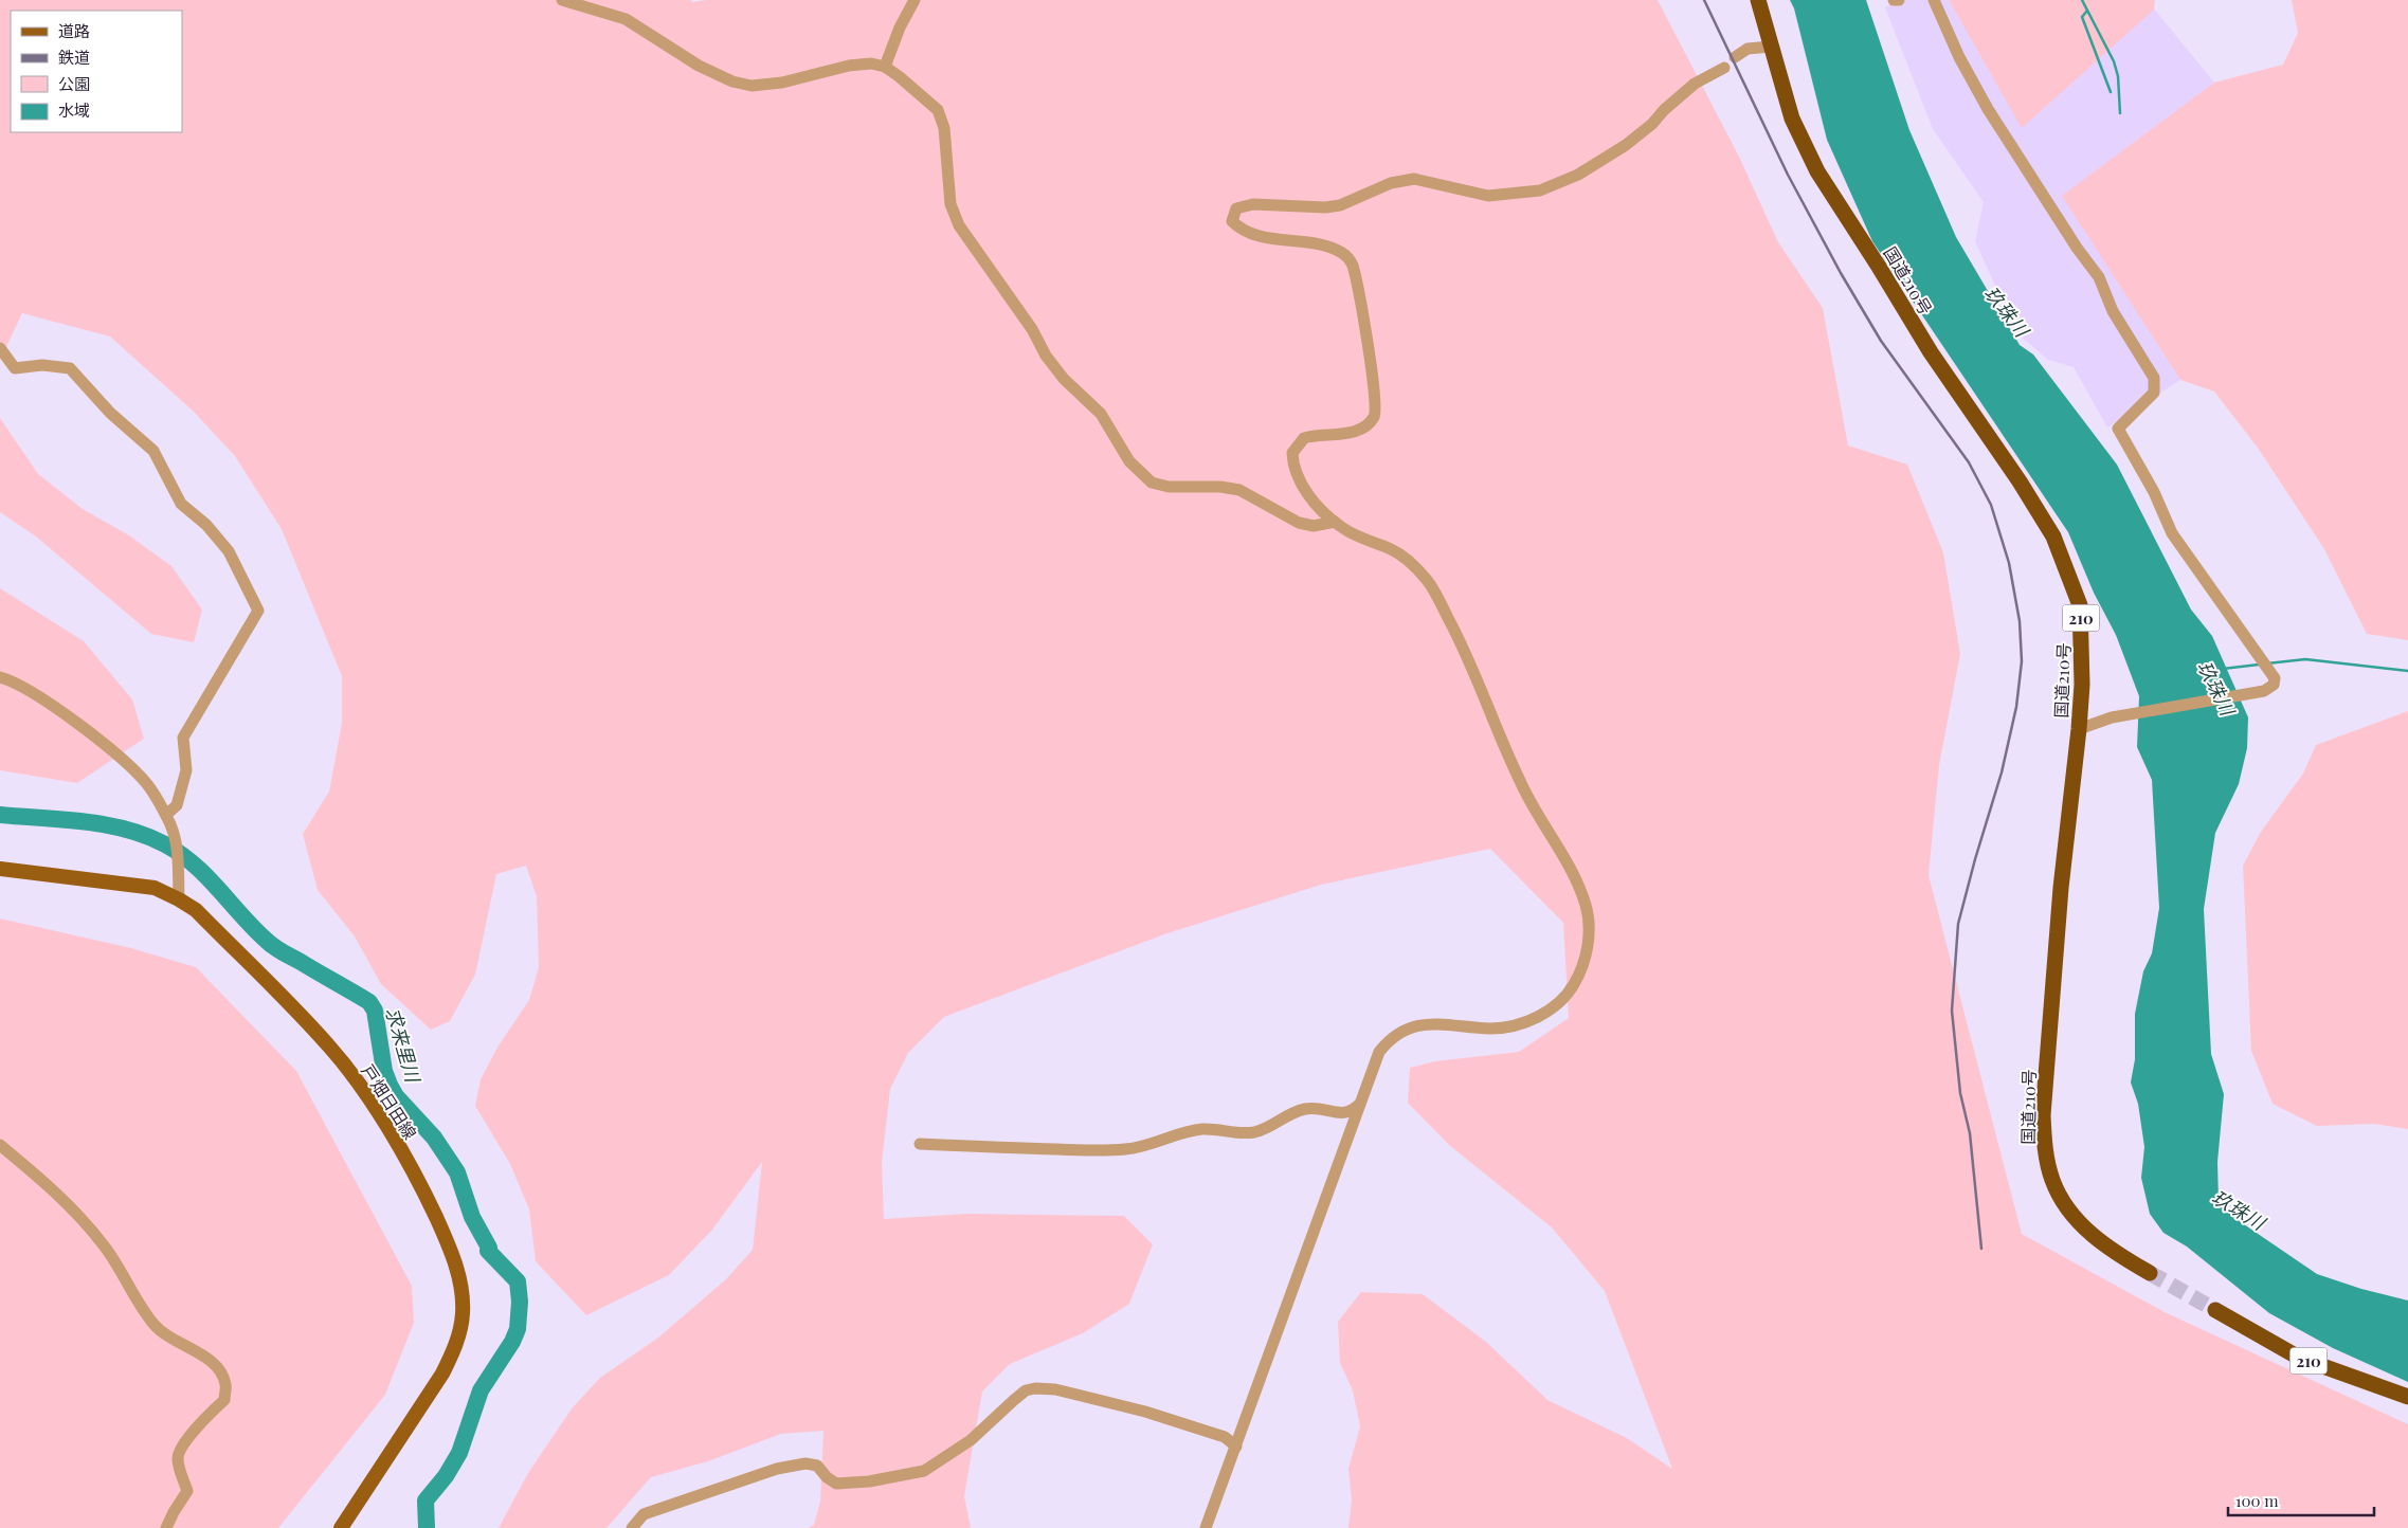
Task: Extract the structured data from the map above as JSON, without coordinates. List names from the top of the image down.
{
  "streets": {
    "highway": ["国道210号", "210"],
    "main road": ["戸畑日田線"]
  },
  "water": ["玖珠川", "求来里川"],
  "legend": [
    "道路",
    "鉄道",
    "公園",
    "水域"
  ],
  "scale_bar": "100 m"
}
